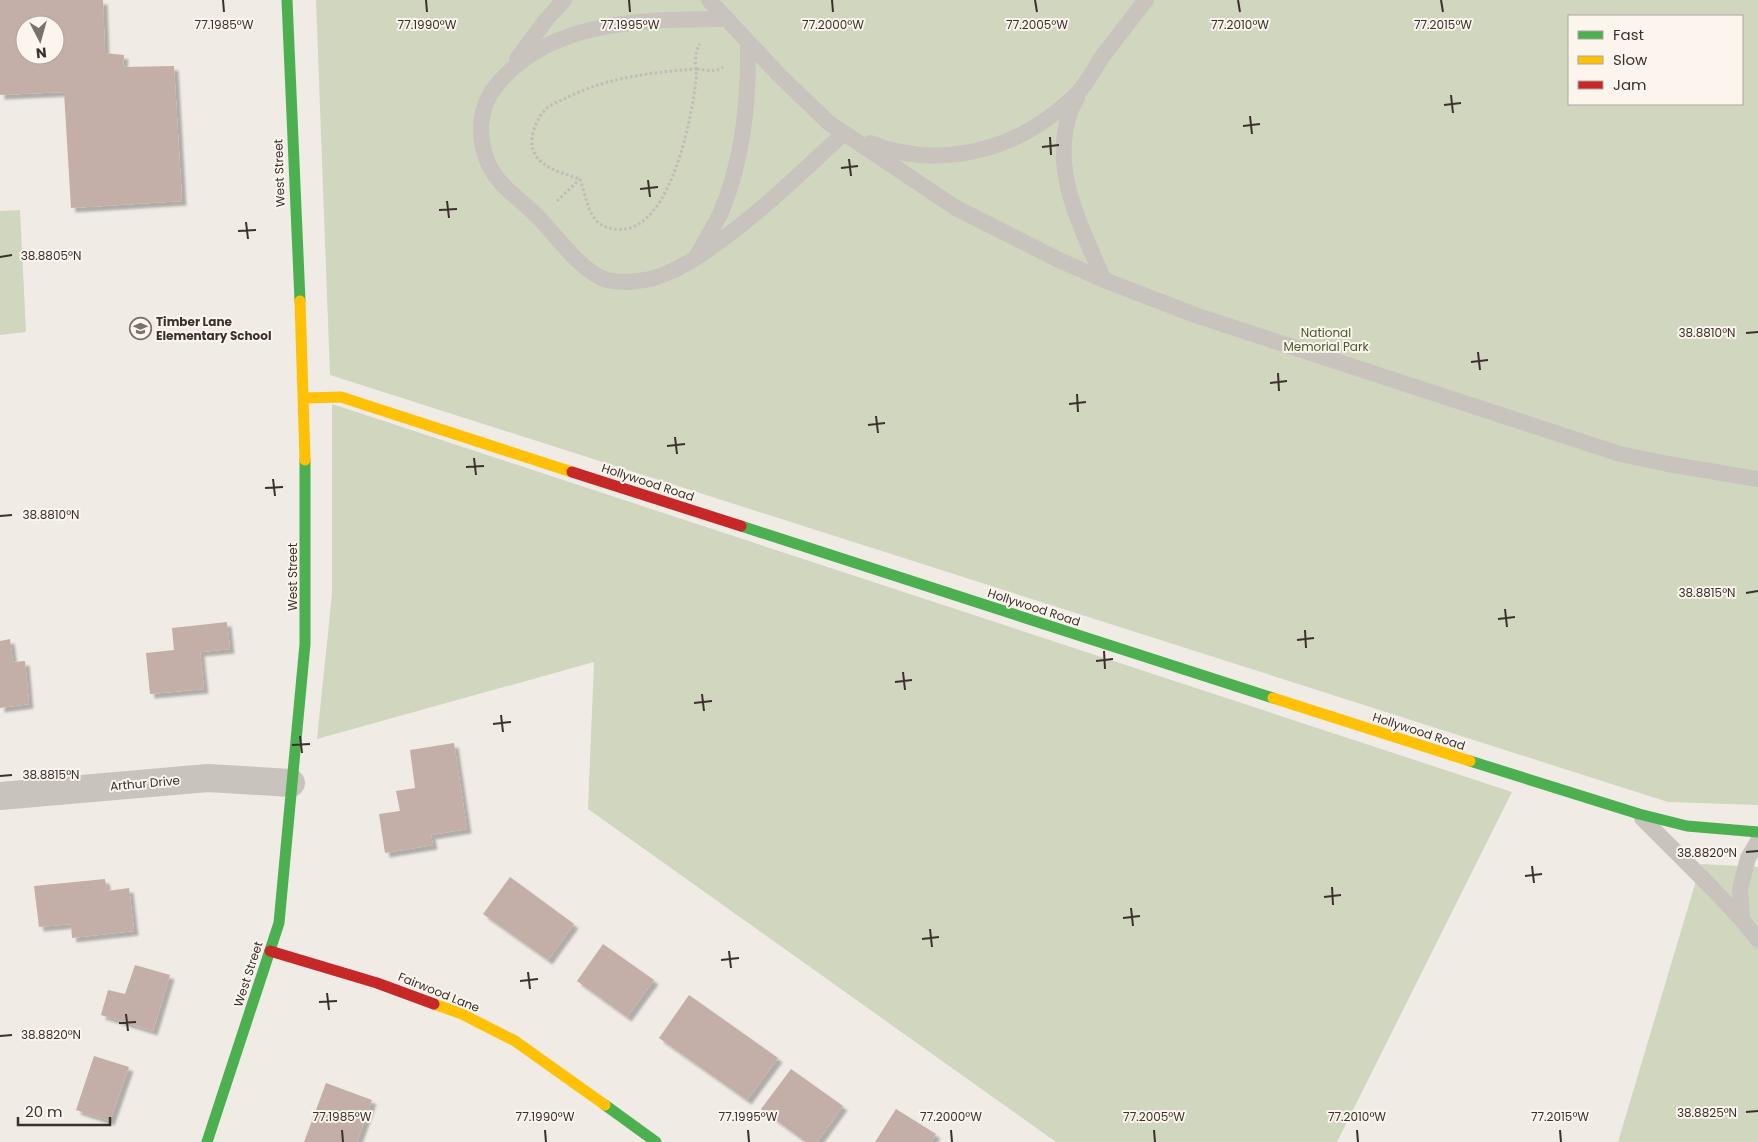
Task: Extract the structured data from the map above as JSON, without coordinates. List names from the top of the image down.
{
  "streets": {
    "street": [
      "West Street",
      "Hollywood Road",
      "Arthur Drive",
      "Fairwood Lane"
    ]
  },
  "crossings": [
    ["West Street", "Hollywood Road"],
    ["West Street", "Arthur Drive"],
    ["West Street", "Fairwood Lane"]
  ],
  "parks": ["National Memorial Park"],
  "places": {
    "school or university": ["Timber Lane Elementary School"]
  },
  "legend": ["Fast", "Slow", "Jam"],
  "scale_bar": "20 m",
  "north": "bottom",
  "coordinates": [
    "77.1985°W",
    "77.1990°W",
    "77.1995°W",
    "77.2000°W",
    "77.2005°W",
    "77.2010°W",
    "77.2015°W",
    "38.8805°N",
    "38.8810°N",
    "38.8815°N",
    "38.8820°N",
    "38.8825°N"
  ]
}
